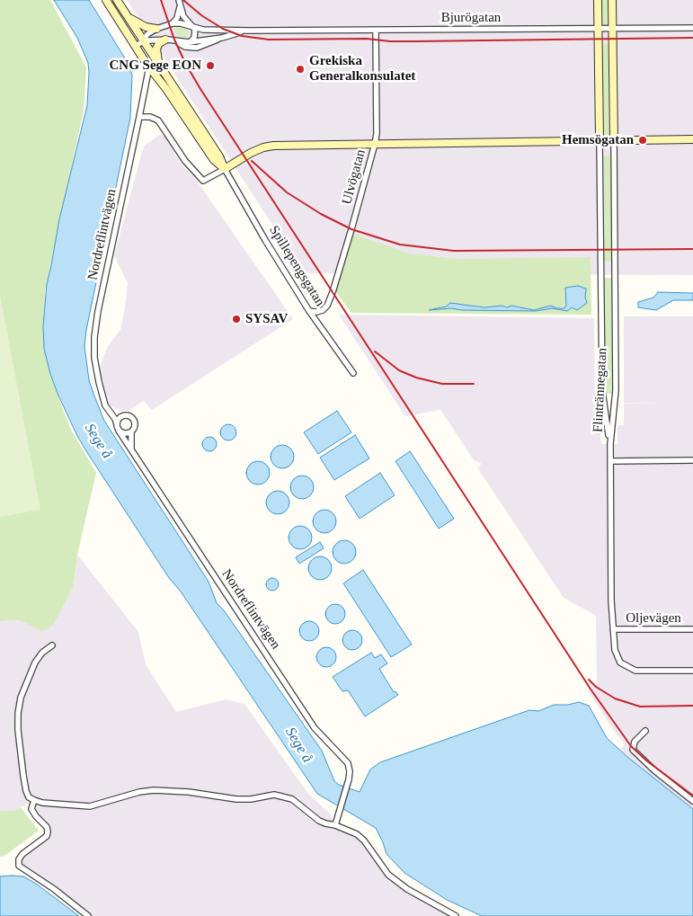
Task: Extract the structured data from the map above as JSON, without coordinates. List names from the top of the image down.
{
  "streets": {
    "street": [
      "Bjurögatan",
      "Ulvögatan",
      "Nordreflintvägen",
      "Spillepengsgatan",
      "Flintrännegatan",
      "Oljevägen"
    ]
  },
  "crossings": [
    ["Bjurögatan", "Ulvögatan"],
    ["Bjurögatan", "Spillepengsgatan"],
    ["Bjurögatan", "Flintrännegatan"],
    ["Ulvögatan", "Spillepengsgatan"],
    ["Nordreflintvägen", "Spillepengsgatan"]
  ],
  "water": ["Sege å"],
  "places": [
    "CNG Sege EON",
    "Grekiska Generalkonsulatet",
    "Hemsögatan",
    "SYSAV"
  ]
}
